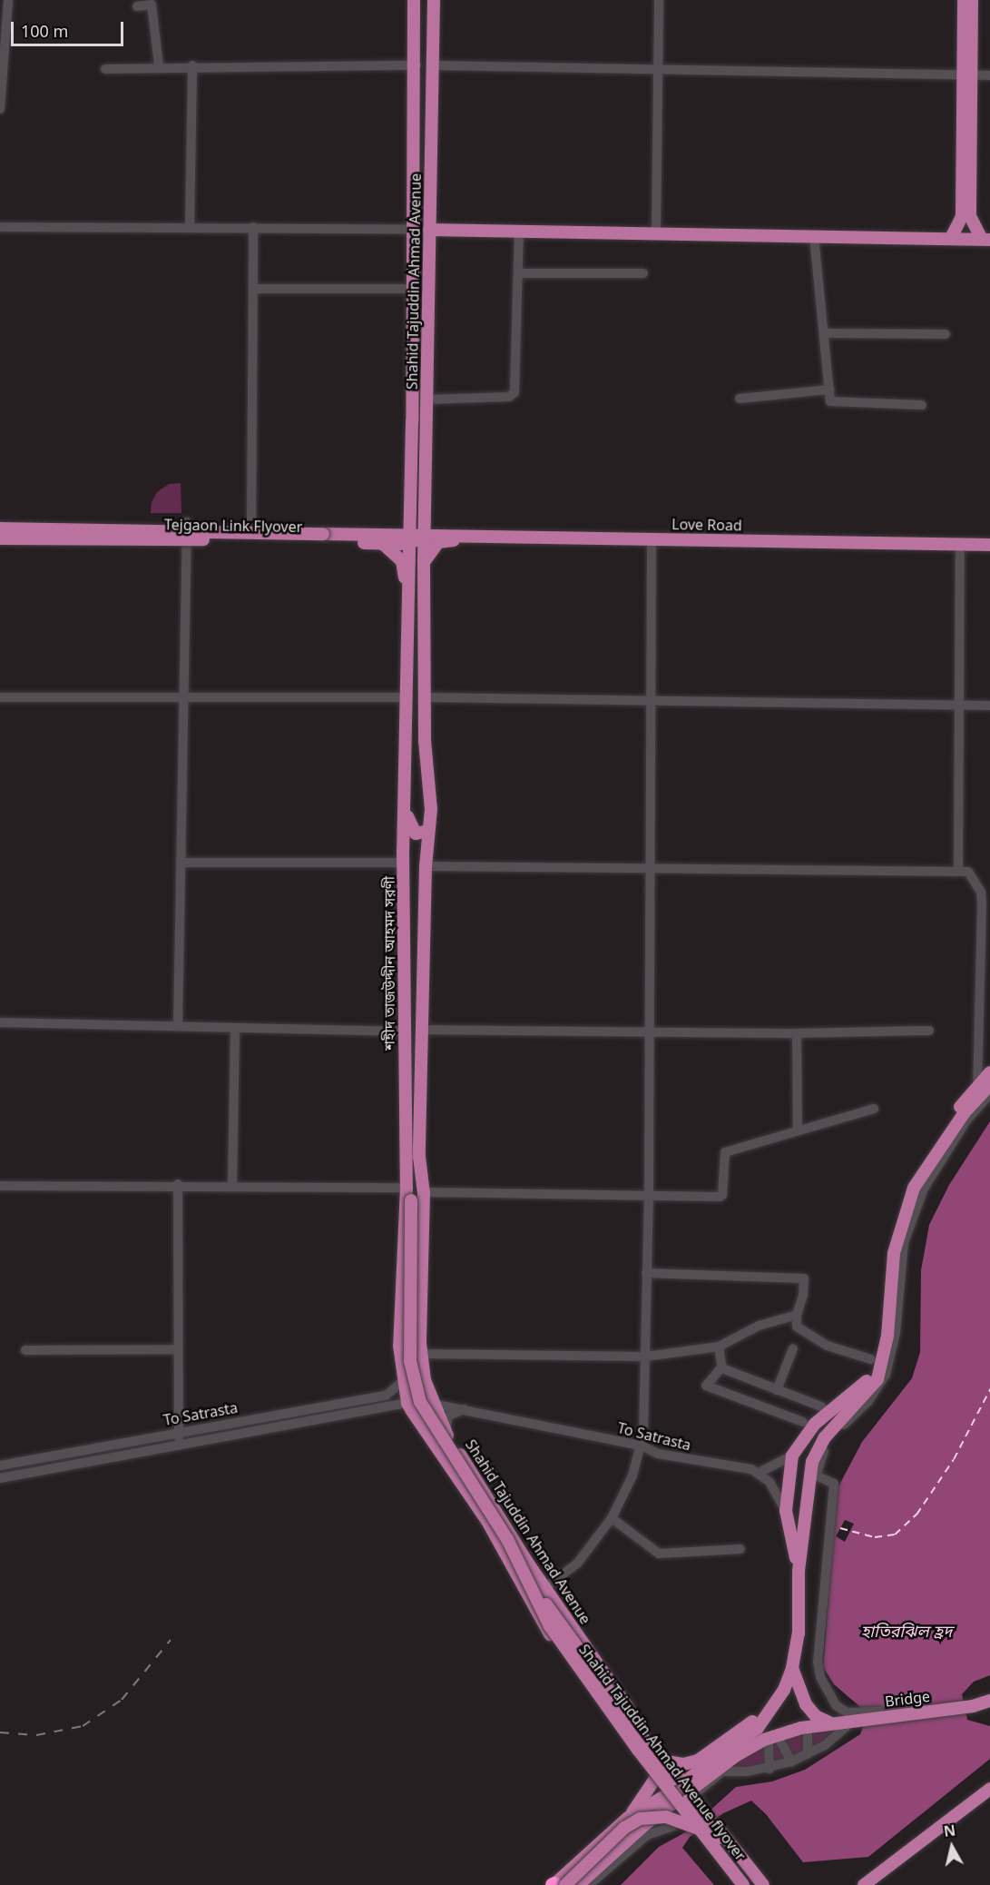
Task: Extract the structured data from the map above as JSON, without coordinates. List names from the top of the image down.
{
  "streets": {
    "main road": [
      "Shahid Tajuddin Ahmad Avenue",
      "Love Road",
      "Tejgaon Link Flyover",
      "শহীদ তাজউদ্দীন আহমদ সরণী",
      "Bridge",
      "Shahid Tajuddin Ahmad Avenue flyover"
    ],
    "street": ["To Satrasta"]
  },
  "crossings": [
    ["Shahid Tajuddin Ahmad Avenue", "Love Road"],
    ["Shahid Tajuddin Ahmad Avenue", "শহীদ তাজউদ্দীন আহমদ সরণী"],
    ["Shahid Tajuddin Ahmad Avenue", "To Satrasta"],
    ["Shahid Tajuddin Ahmad Avenue", "Bridge"],
    ["Shahid Tajuddin Ahmad Avenue", "Shahid Tajuddin Ahmad Avenue flyover"],
    ["Tejgaon Link Flyover", "শহীদ তাজউদ্দীন আহমদ সরণী"],
    ["শহীদ তাজউদ্দীন আহমদ সরণী", "To Satrasta"],
    ["শহীদ তাজউদ্দীন আহমদ সরণী", "Shahid Tajuddin Ahmad Avenue flyover"]
  ],
  "water": ["হাতিরঝিল হ্রদ"],
  "scale_bar": "100 m",
  "north": "top"
}
